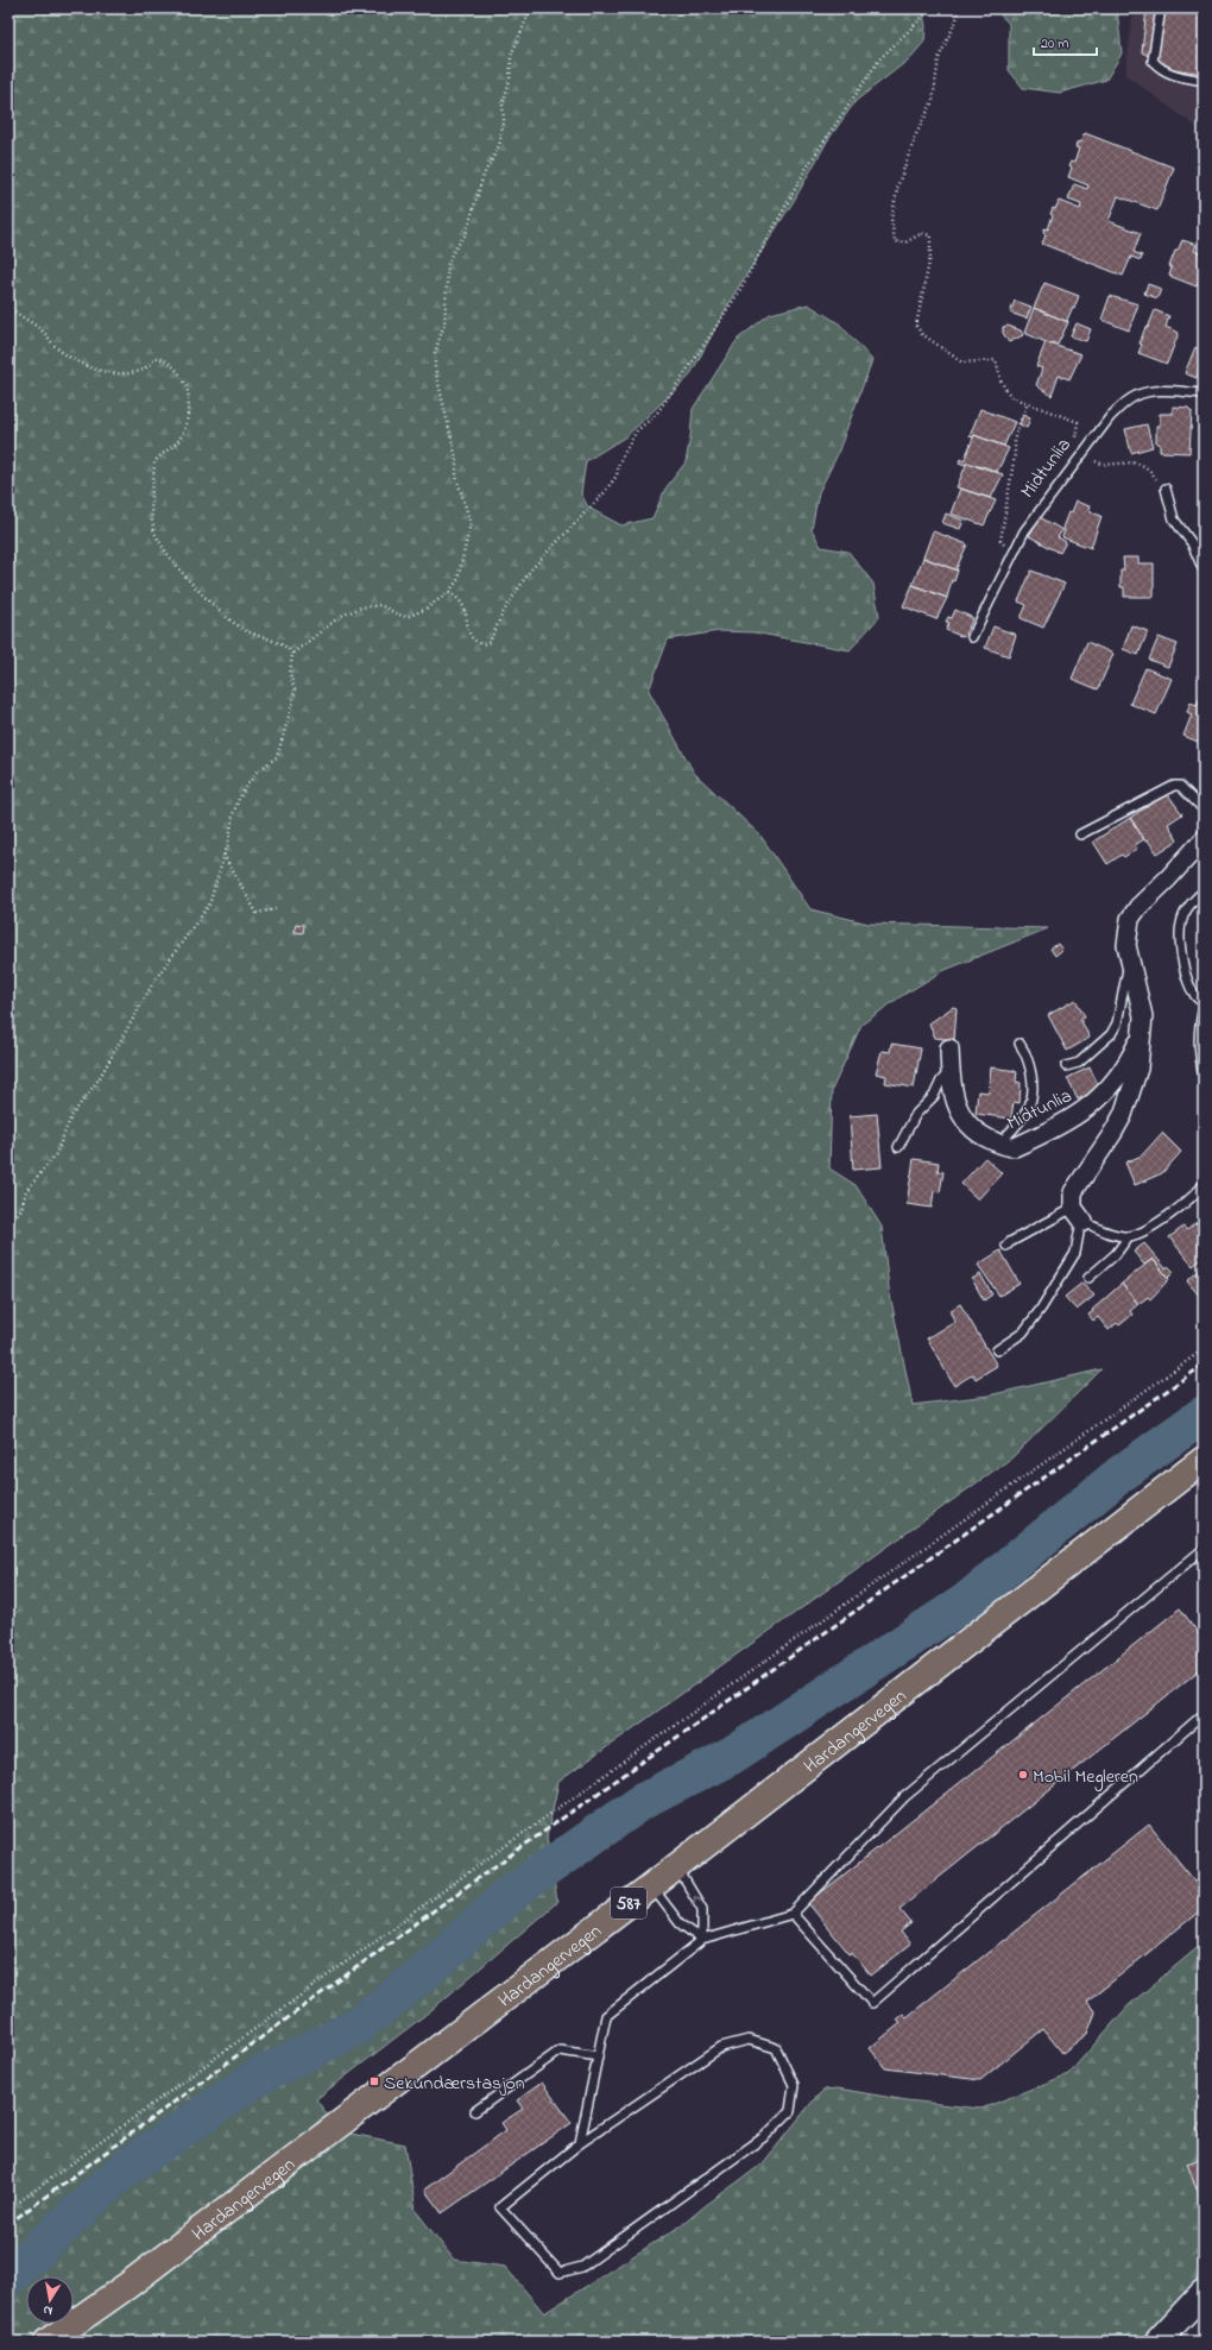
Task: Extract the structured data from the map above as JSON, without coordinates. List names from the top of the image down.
{
  "streets": {
    "main road": ["Hardangervegen", "587"],
    "street": ["Midtunlia"]
  },
  "places": {
    "other": ["Mobil Megleren"],
    "transit": ["Sekundærstasjon"]
  },
  "scale_bar": "20 m",
  "north": "bottom"
}
